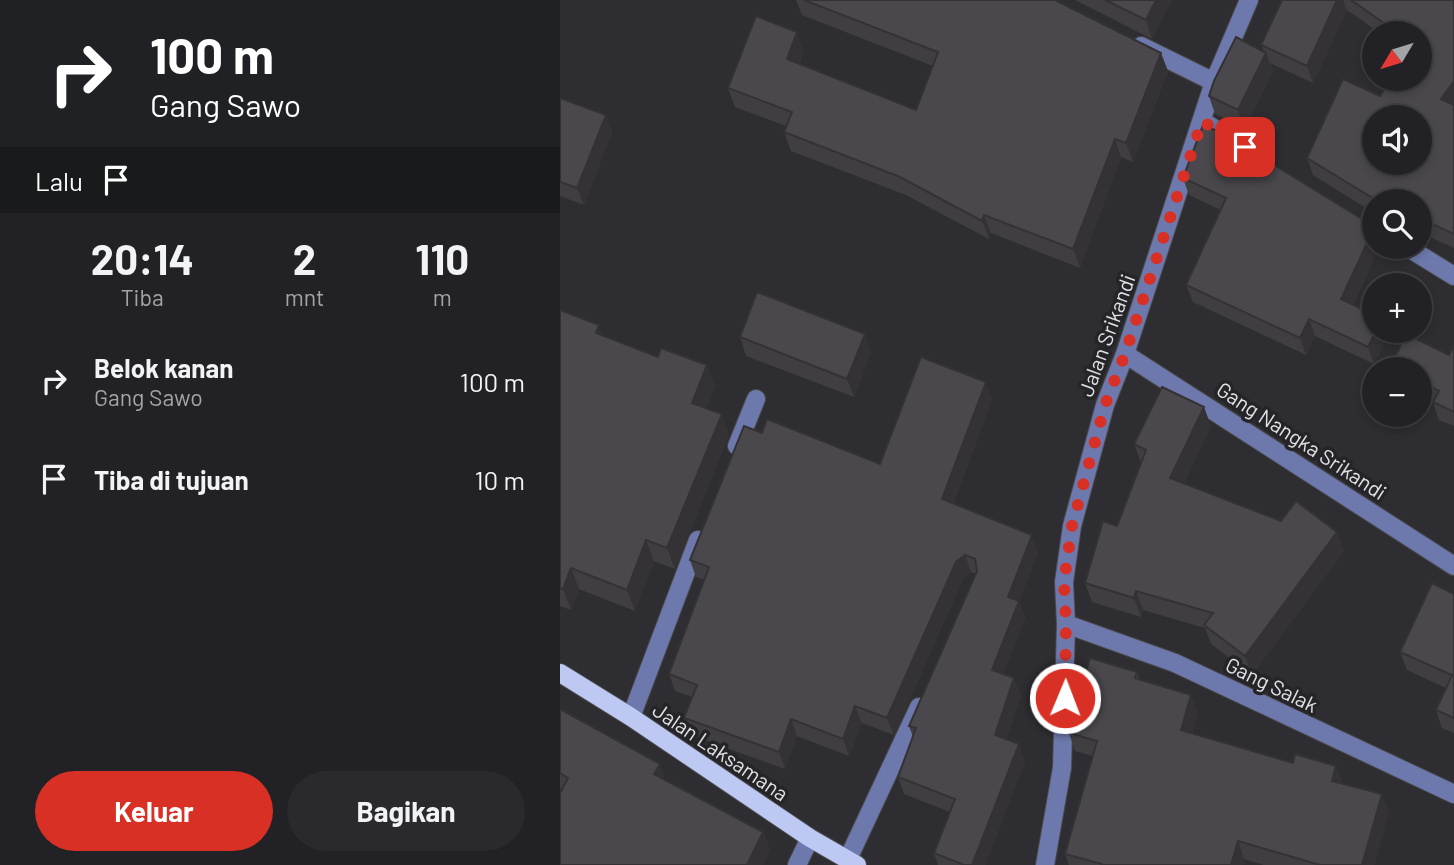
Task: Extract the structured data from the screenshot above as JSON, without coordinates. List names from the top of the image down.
{
  "streets": {
    "main road": ["Jalan Laksamana"],
    "street": ["Jalan Srikandi", "Gang Nangka Srikandi", "Gang Salak"]
  },
  "crossings": [
    ["Jalan Srikandi", "Gang Nangka Srikandi"],
    ["Jalan Srikandi", "Gang Salak"]
  ],
  "north": "bottom left",
  "page": {
    "turn": ["100 m", "Gang Sawo"],
    "map_buttons": ["+", "−"],
    "then": "Lalu",
    "eta": [
      "20:14",
      "Tiba",
      "2",
      "mnt",
      "110",
      "m"
    ],
    "list": [
      {
        "name": "Belok kanan",
        "note": "Gang Sawo",
        "value": "100 m"
      },
      {
        "name": "Tiba di tujuan",
        "value": "10 m"
      }
    ],
    "buttons": ["Keluar", "Bagikan"]
  }
}
